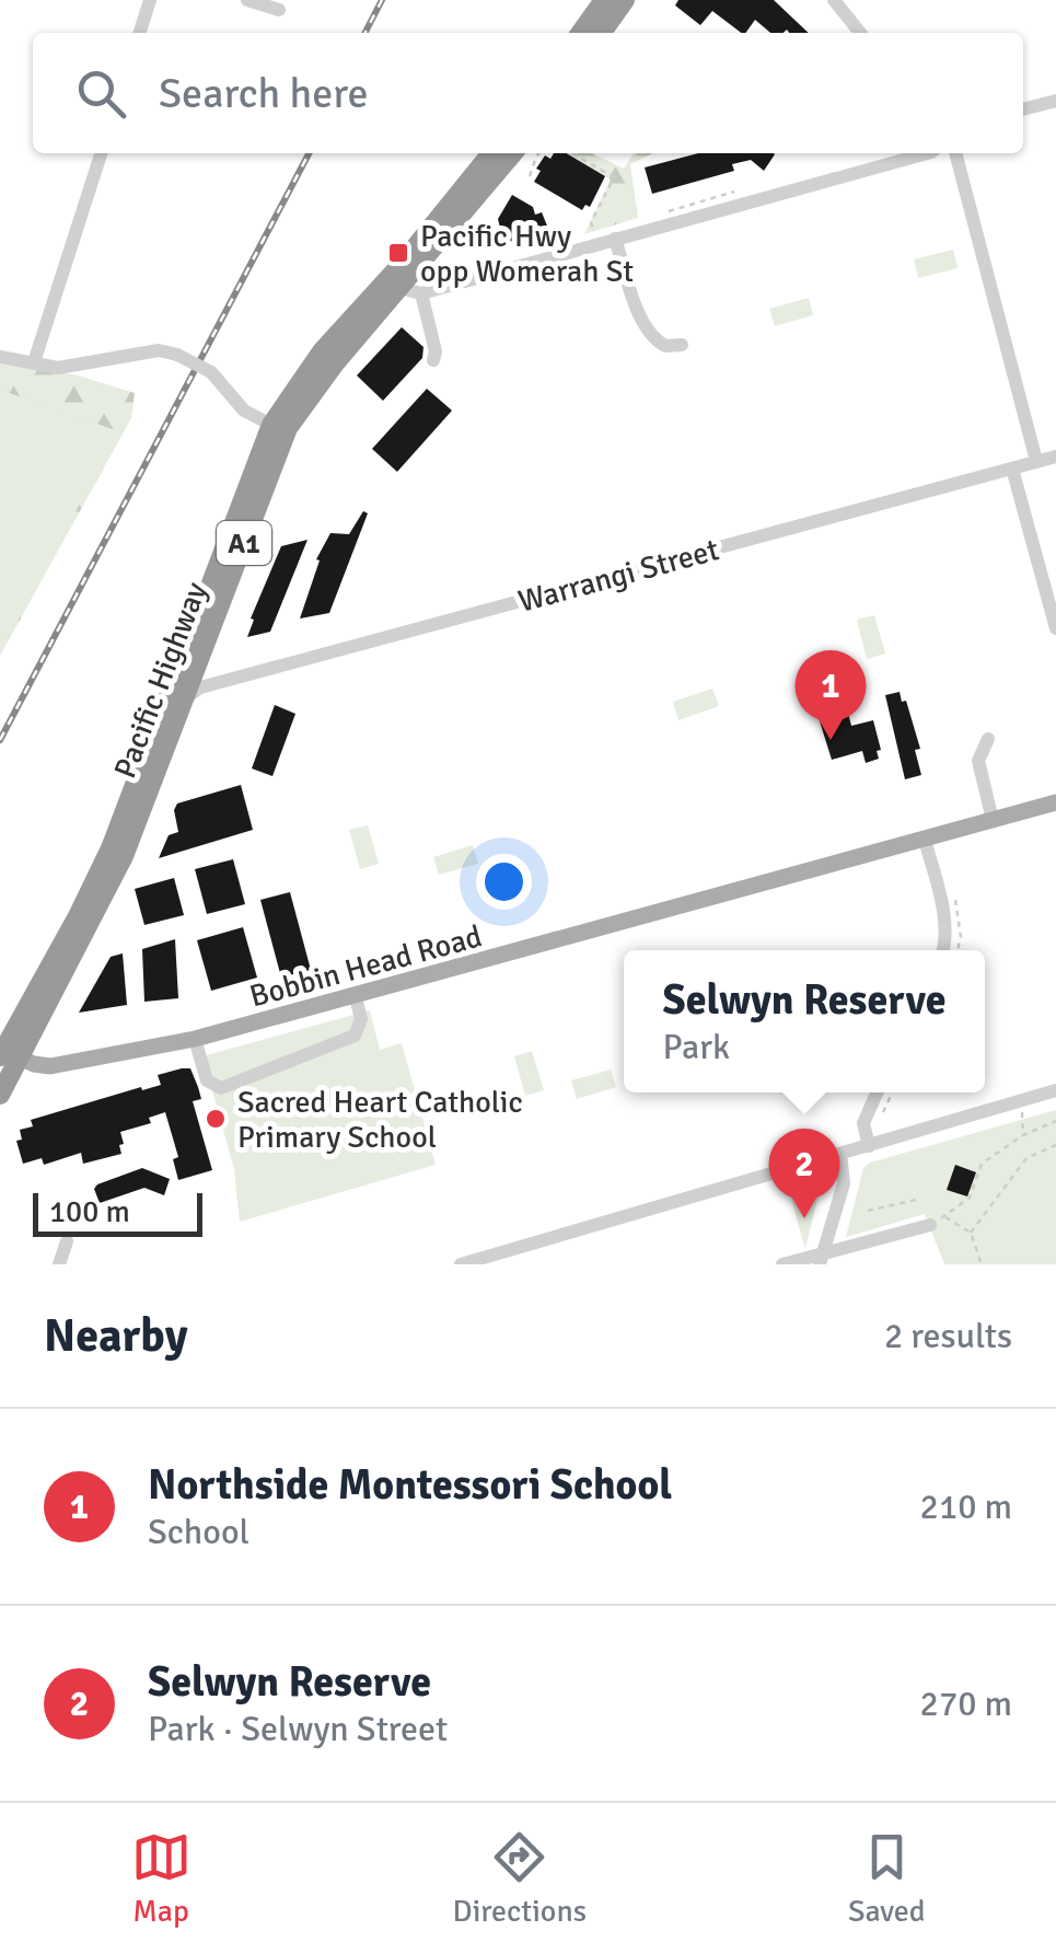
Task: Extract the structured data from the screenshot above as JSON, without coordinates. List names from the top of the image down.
{
  "streets": {
    "highway": ["A1", "Pacific Highway"],
    "main road": ["Bobbin Head Road"],
    "street": ["Warrangi Street"]
  },
  "crossings": [
    ["Warrangi Street", "Pacific Highway"],
    ["Pacific Highway", "Bobbin Head Road"]
  ],
  "places": {
    "transit": ["Pacific Hwy opp Womerah St"],
    "other": ["Sacred Heart Catholic Primary School"]
  },
  "scale_bar": "100 m",
  "page": {
    "search": "Search here",
    "pins": ["1", "2"],
    "popup": ["Selwyn Reserve", "Park"],
    "scale": "100 m",
    "heading": ["Nearby", "2 results"],
    "list": [
      {
        "mark": "1",
        "name": "Northside Montessori School",
        "note": "School",
        "value": "210 m"
      },
      {
        "mark": "2",
        "name": "Selwyn Reserve",
        "note": "Park · Selwyn Street",
        "value": "270 m"
      }
    ],
    "nav": ["Map", "Directions", "Saved"]
  }
}
